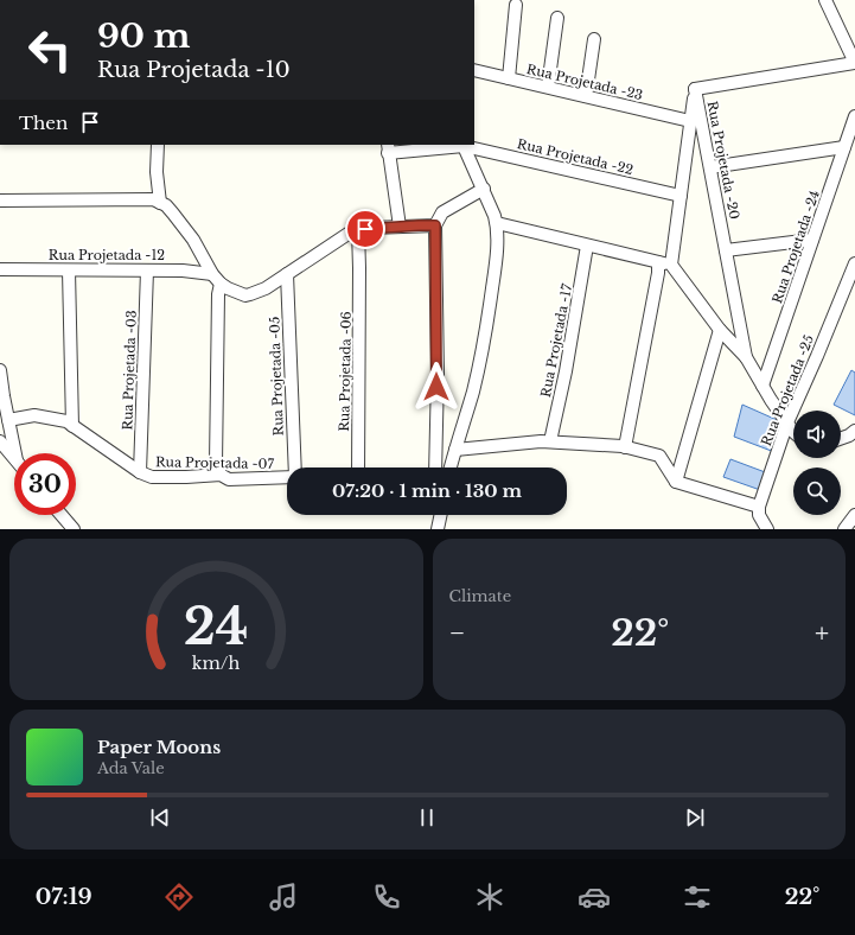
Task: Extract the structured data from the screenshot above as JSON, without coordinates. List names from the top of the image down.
{
  "streets": {
    "street": [
      "Rua Projetada -23",
      "Rua Projetada -22",
      "Rua Projetada -20",
      "Rua Projetada -24",
      "Rua Projetada -12",
      "Rua Projetada -17",
      "Rua Projetada -03",
      "Rua Projetada -06",
      "Rua Projetada -05",
      "Rua Projetada -25",
      "Rua Projetada -07"
    ]
  },
  "crossings": [
    ["Rua Projetada -23", "Rua Projetada -20"],
    ["Rua Projetada -22", "Rua Projetada -20"],
    ["Rua Projetada -20", "Rua Projetada -24"],
    ["Rua Projetada -20", "Rua Projetada -25"],
    ["Rua Projetada -12", "Rua Projetada -03"],
    ["Rua Projetada -12", "Rua Projetada -06"],
    ["Rua Projetada -12", "Rua Projetada -05"],
    ["Rua Projetada -03", "Rua Projetada -07"]
  ],
  "page": {
    "turn": ["90 m", "Rua Projetada -10"],
    "then": "Then",
    "limit": "30",
    "trip": "07:20 · 1 min · 130 m",
    "tile": "Climate",
    "heat": ["−", "22°", "+"],
    "song": ["Paper Moons", "Ada Vale"],
    "tabs": ["07:19", "22°"],
    "gauge": ["24", "km/h"]
  }
}
